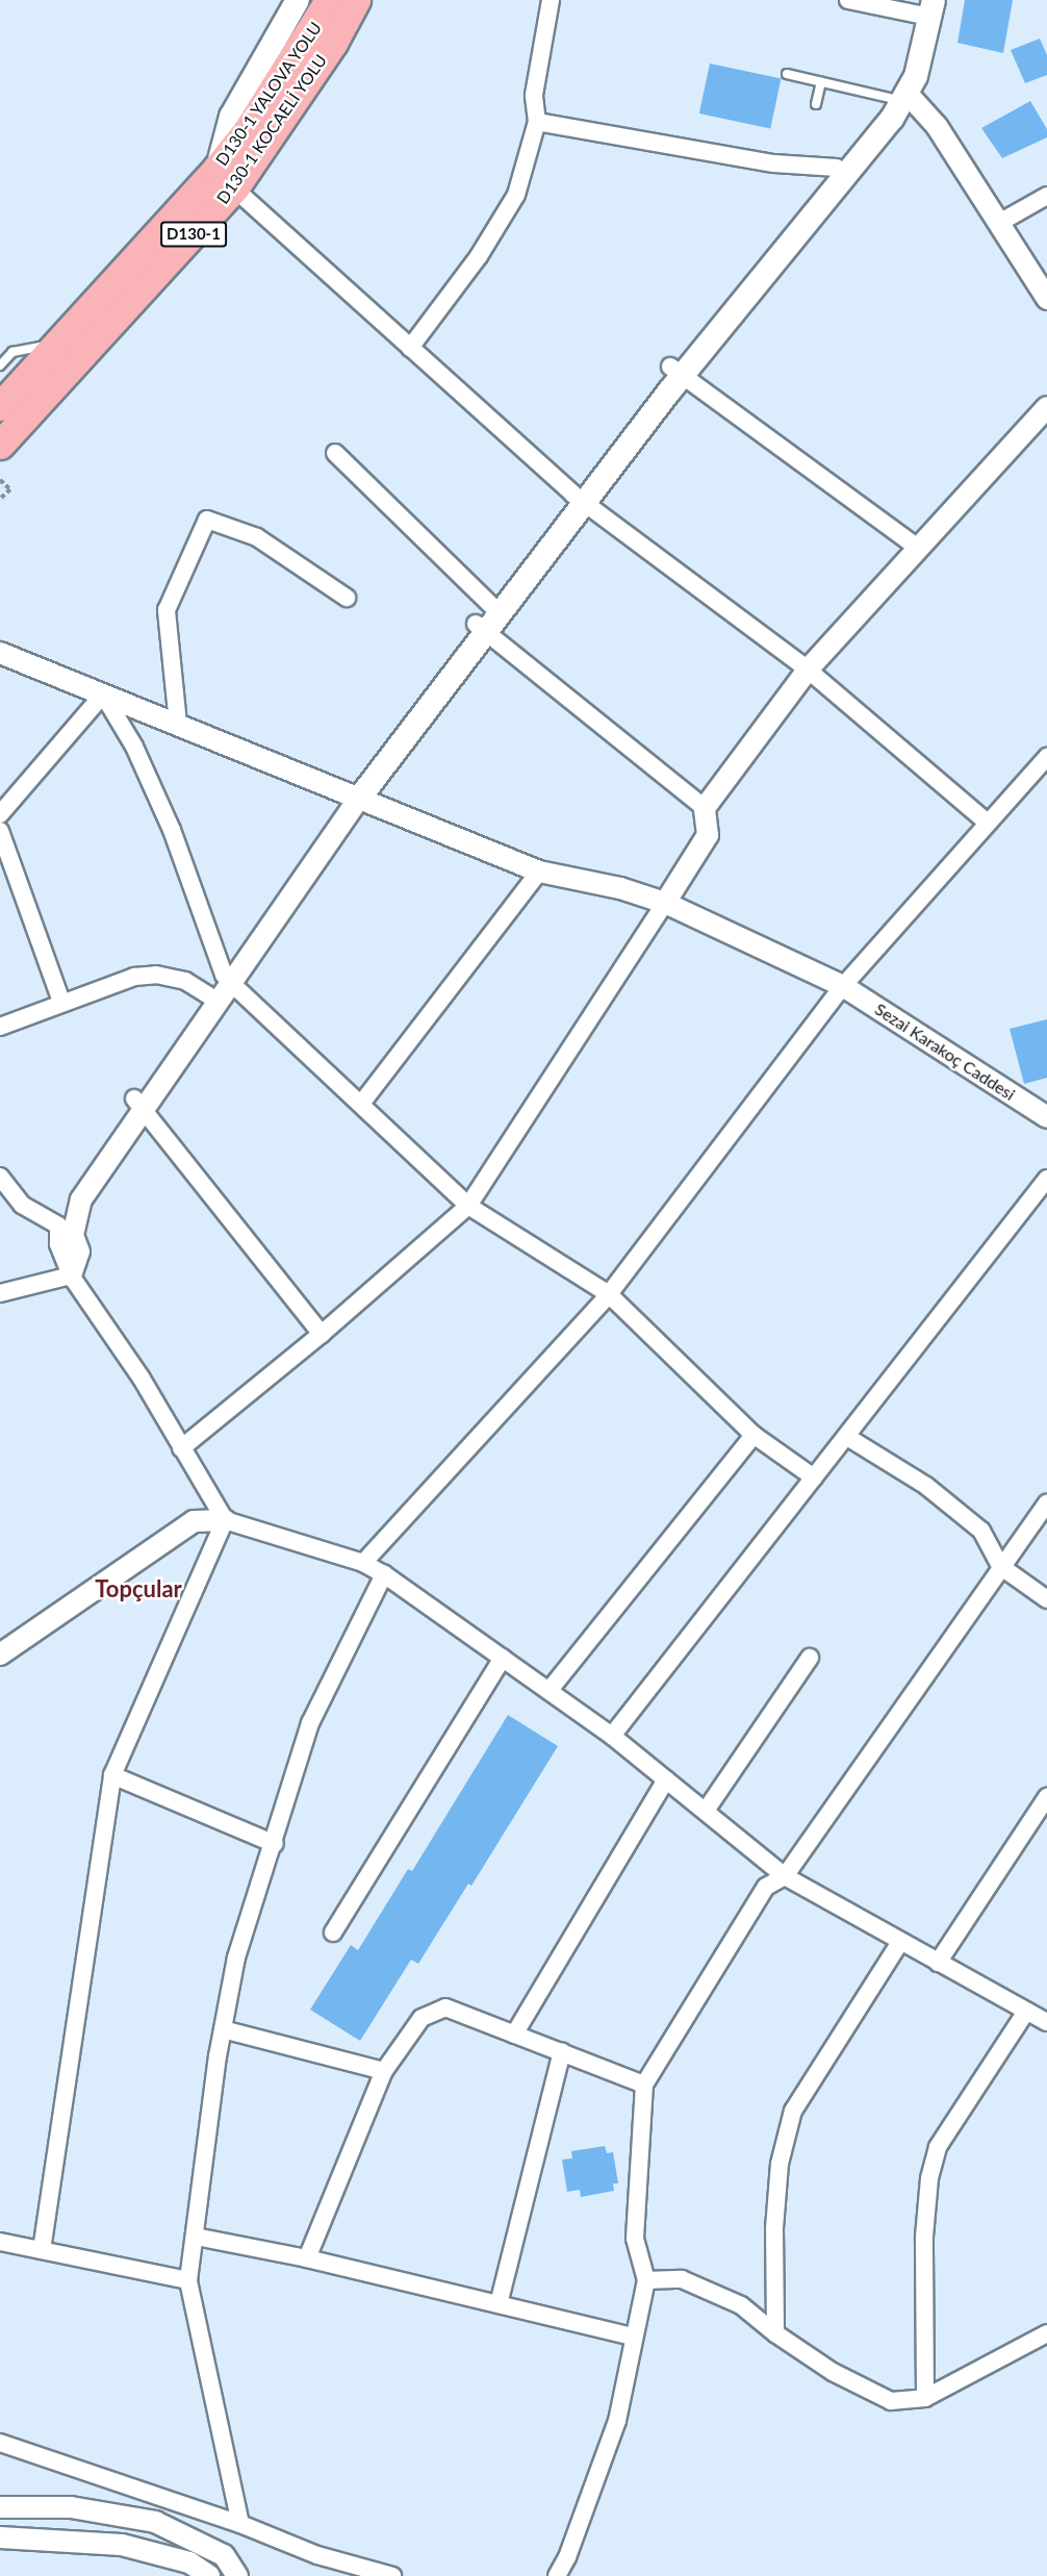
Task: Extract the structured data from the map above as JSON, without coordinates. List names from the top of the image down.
{
  "streets": {
    "highway": ["D130-1 YALOVA YOLU", "D130-1 KOCAELİ YOLU", "D130-1"],
    "street": ["Sezai Karakoç Caddesi"]
  },
  "crossings": [
    ["D130-1 YALOVA YOLU", "D130-1 KOCAELİ YOLU"]
  ],
  "districts": ["Topçular"]
}
